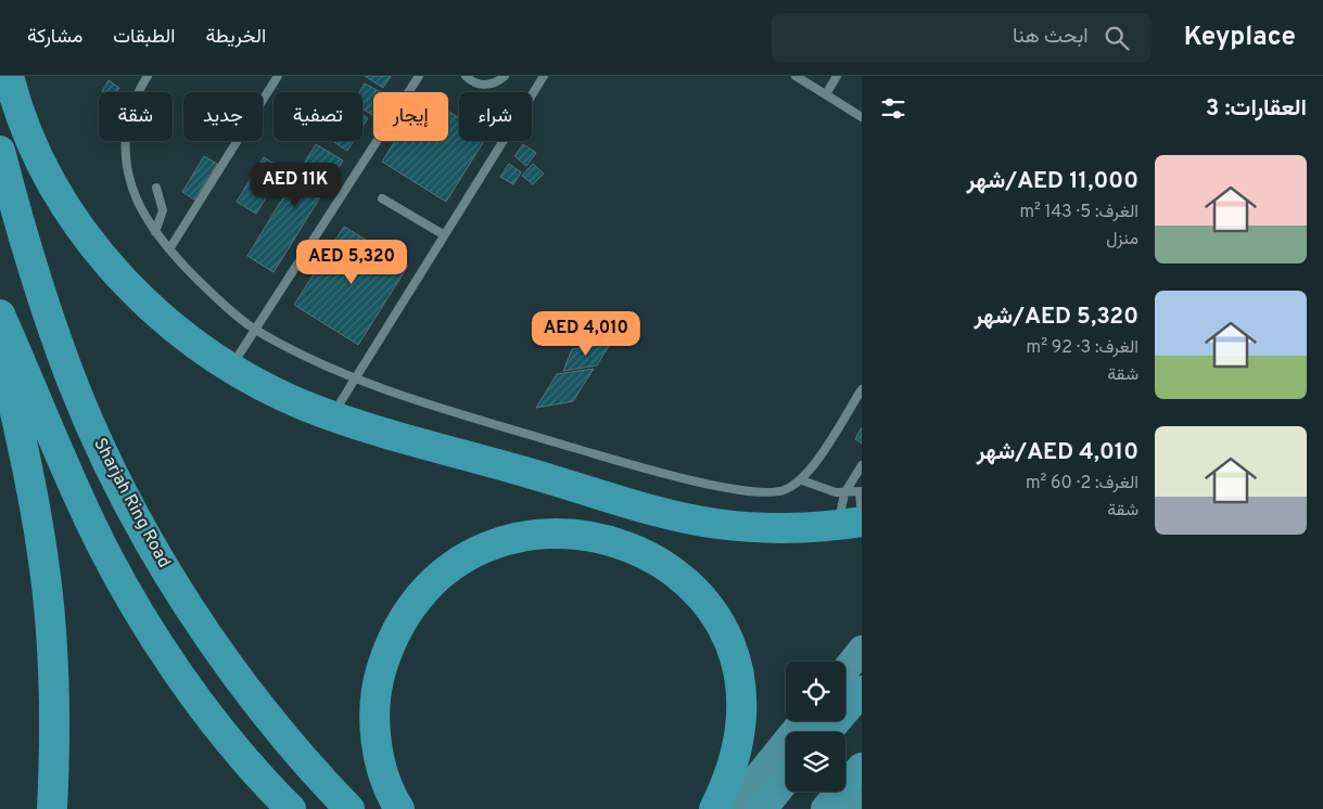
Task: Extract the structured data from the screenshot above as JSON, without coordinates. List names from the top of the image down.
{
  "streets": {
    "highway": ["Sharjah Ring Road"]
  },
  "page": {
    "header": "Keyplace",
    "search": "ابحث هنا",
    "nav": ["الخريطة", "الطبقات", "مشاركة"],
    "heading": "العقارات: 3",
    "chip": [
      "شراء",
      "إيجار",
      "تصفية",
      "جديد",
      "شقة"
    ],
    "list": [
      {
        "name": "AED 11,000/شهر",
        "note": "الغرف: 5 · 143 m² · منزل"
      },
      {
        "name": "AED 5,320/شهر",
        "note": "الغرف: 3 · 92 m² · شقة"
      },
      {
        "name": "AED 4,010/شهر",
        "note": "الغرف: 2 · 60 m² · شقة"
      }
    ],
    "price": ["AED 11K", "AED 5,320", "AED 4,010"]
  }
}
